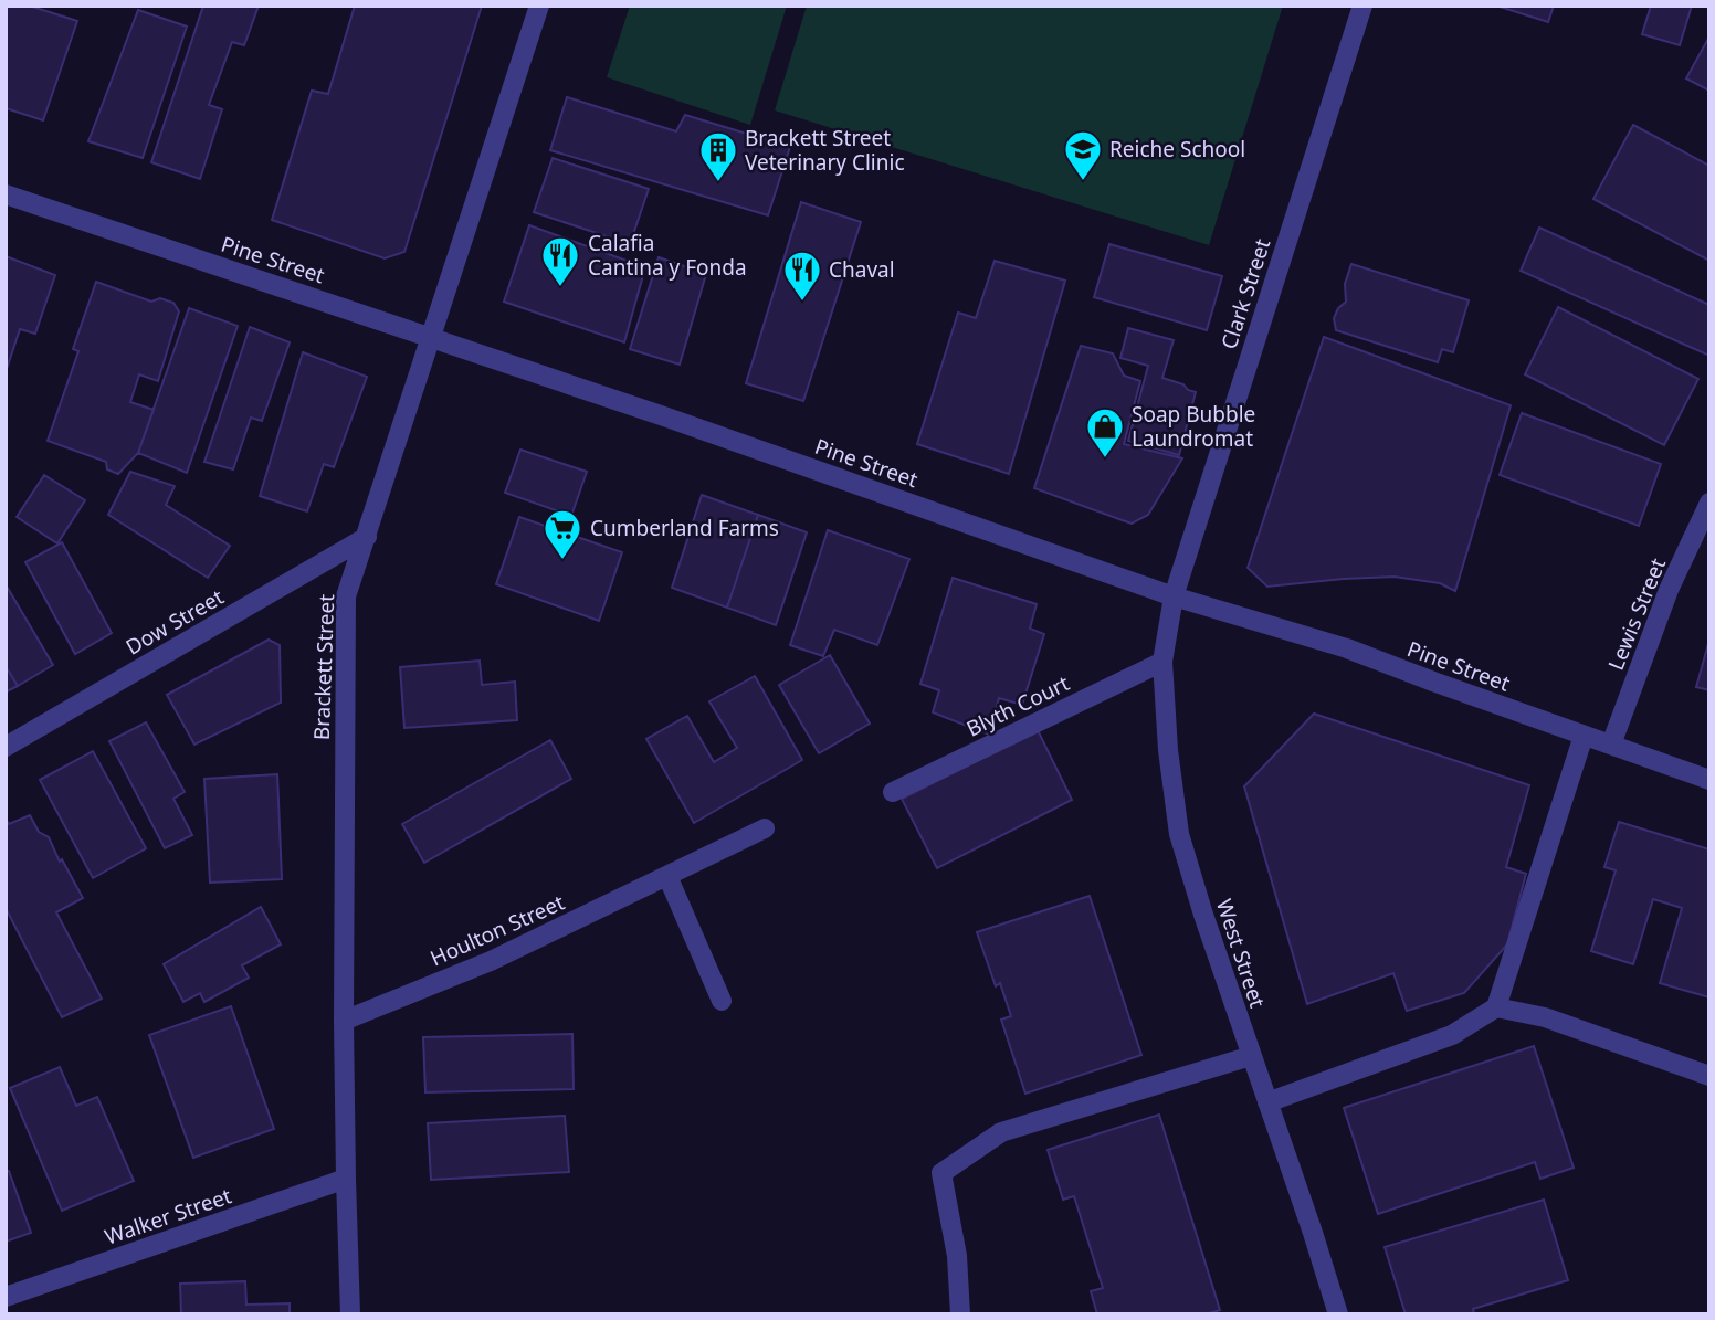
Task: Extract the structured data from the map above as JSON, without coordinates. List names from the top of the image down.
{
  "streets": {
    "street": [
      "Pine Street",
      "Clark Street",
      "Lewis Street",
      "Dow Street",
      "Brackett Street",
      "Blyth Court",
      "Houlton Street",
      "West Street",
      "Walker Street"
    ]
  },
  "crossings": [
    ["Pine Street", "Clark Street"],
    ["Pine Street", "Lewis Street"],
    ["Pine Street", "Brackett Street"],
    ["Pine Street", "West Street"],
    ["Clark Street", "West Street"],
    ["Dow Street", "Brackett Street"],
    ["Brackett Street", "Houlton Street"],
    ["Brackett Street", "Walker Street"],
    ["Blyth Court", "West Street"]
  ],
  "places": {
    "school or university": ["Reiche School"],
    "building": ["Brackett Street Veterinary Clinic"],
    "restaurant": ["Calafia Cantina y Fonda", "Chaval"],
    "shop": ["Soap Bubble Laundromat"],
    "supermarket": ["Cumberland Farms"]
  }
}
